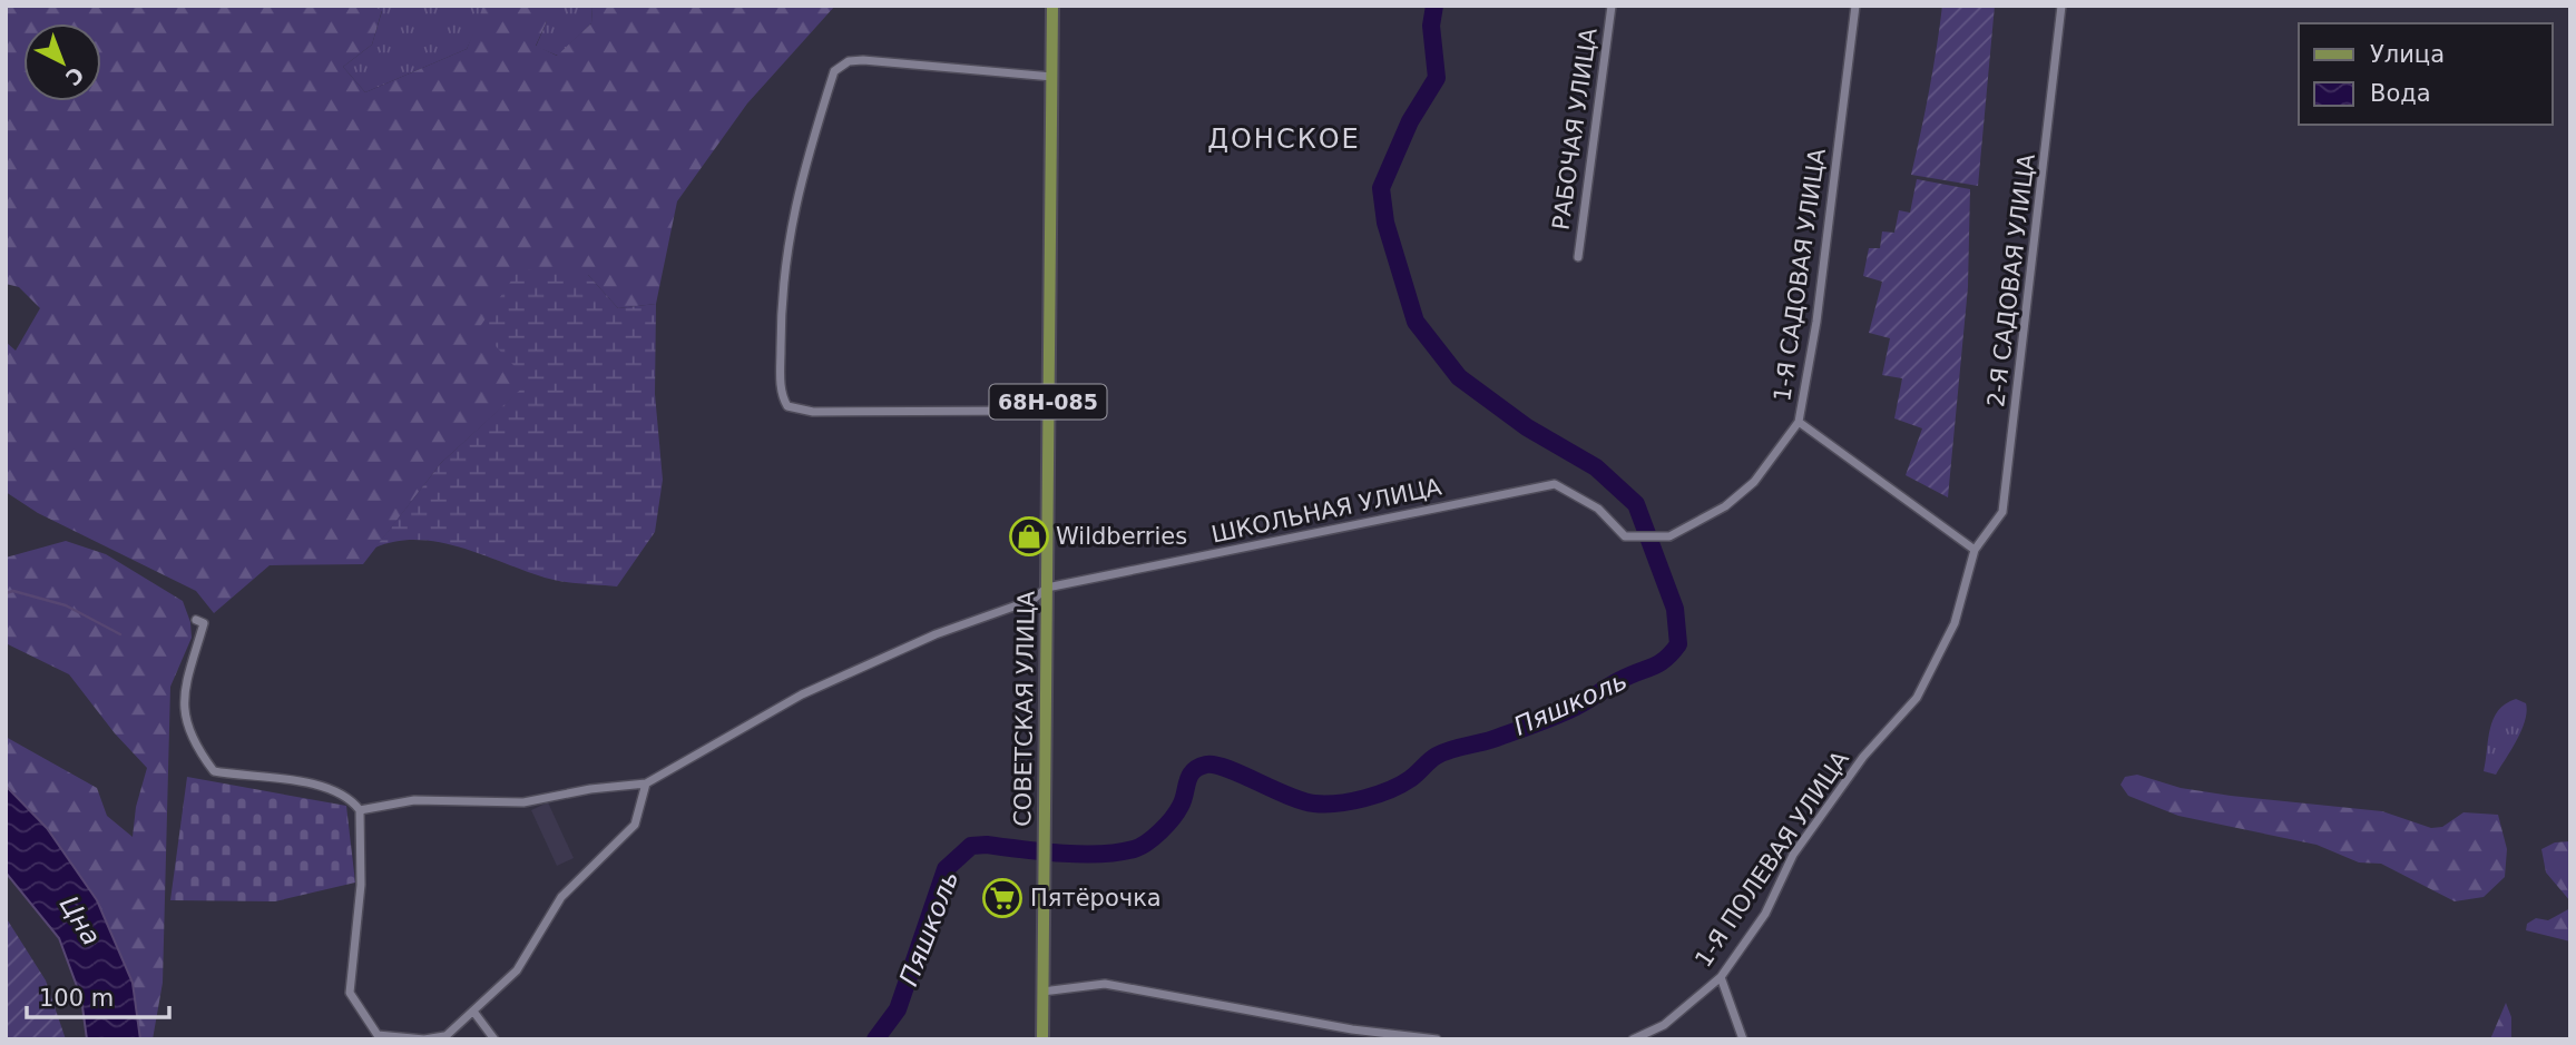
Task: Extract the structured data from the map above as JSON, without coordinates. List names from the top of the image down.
{
  "streets": {
    "main road": ["68Н-085", "СОВЕТСКАЯ УЛИЦА"],
    "street": [
      "РАБОЧАЯ УЛИЦА",
      "1-Я САДОВАЯ УЛИЦА",
      "2-Я САДОВАЯ УЛИЦА",
      "ШКОЛЬНАЯ УЛИЦА",
      "1-Я ПОЛЕВАЯ УЛИЦА"
    ]
  },
  "crossings": [
    ["1-Я САДОВАЯ УЛИЦА", "ШКОЛЬНАЯ УЛИЦА"],
    ["2-Я САДОВАЯ УЛИЦА", "1-Я ПОЛЕВАЯ УЛИЦА"],
    ["ШКОЛЬНАЯ УЛИЦА", "СОВЕТСКАЯ УЛИЦА"]
  ],
  "districts": ["ДОНСКОЕ"],
  "water": ["Пяшколь", "Цна"],
  "places": {
    "shop": ["Wildberries"],
    "supermarket": ["Пятёрочка"]
  },
  "legend": ["Улица", "Вода"],
  "scale_bar": "100 m",
  "north": "bottom right"
}
